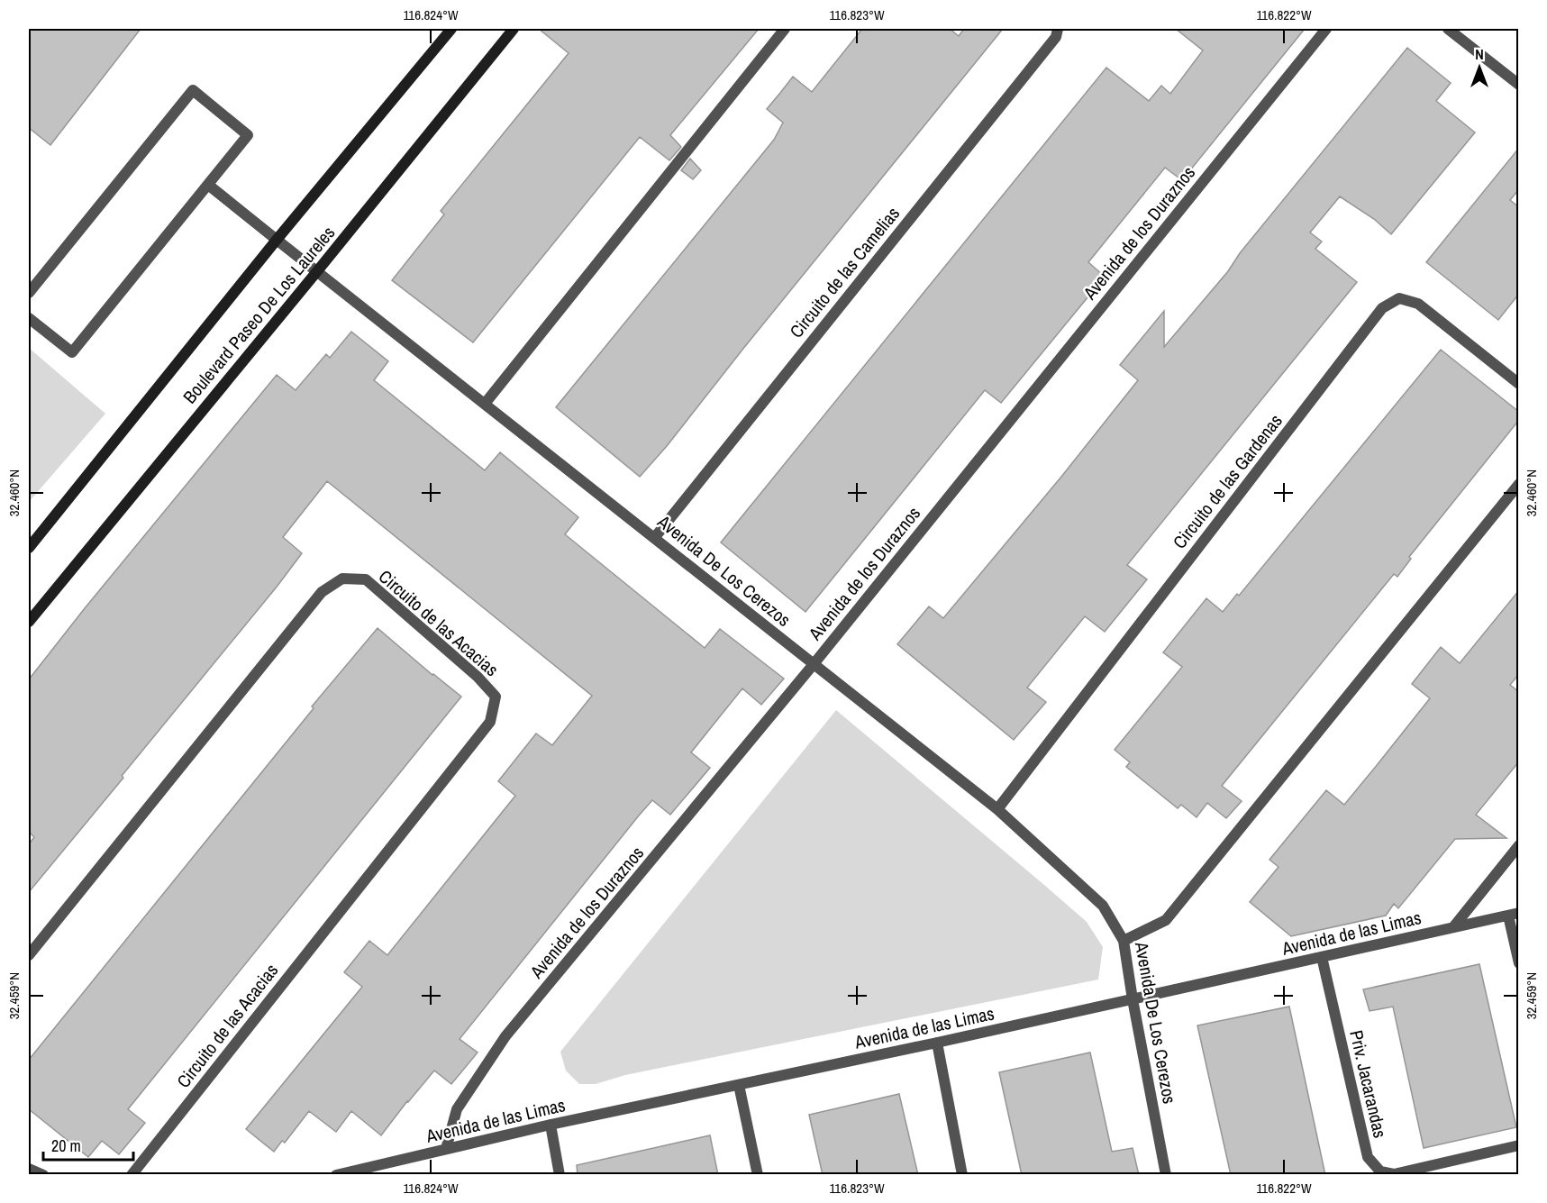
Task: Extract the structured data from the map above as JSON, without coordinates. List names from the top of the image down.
{
  "streets": {
    "street": [
      "Avenida de los Duraznos",
      "Circuito de las Camelias",
      "Boulevard Paseo De Los Laureles",
      "Circuito de las Gardenas",
      "Avenida De Los Cerezos",
      "Circuito de las Acacias",
      "Avenida de las Limas",
      "Priv. Jacarandas"
    ]
  },
  "crossings": [
    ["Avenida de los Duraznos", "Avenida De Los Cerezos"],
    ["Avenida de los Duraznos", "Avenida de las Limas"],
    ["Circuito de las Camelias", "Avenida De Los Cerezos"],
    ["Boulevard Paseo De Los Laureles", "Avenida De Los Cerezos"],
    ["Circuito de las Gardenas", "Avenida De Los Cerezos"],
    ["Avenida De Los Cerezos", "Avenida de las Limas"],
    ["Avenida de las Limas", "Priv. Jacarandas"]
  ],
  "scale_bar": "20 m",
  "north": "top",
  "coordinates": [
    "116.824°W",
    "116.823°W",
    "116.822°W",
    "32.460°N",
    "32.459°N"
  ]
}
